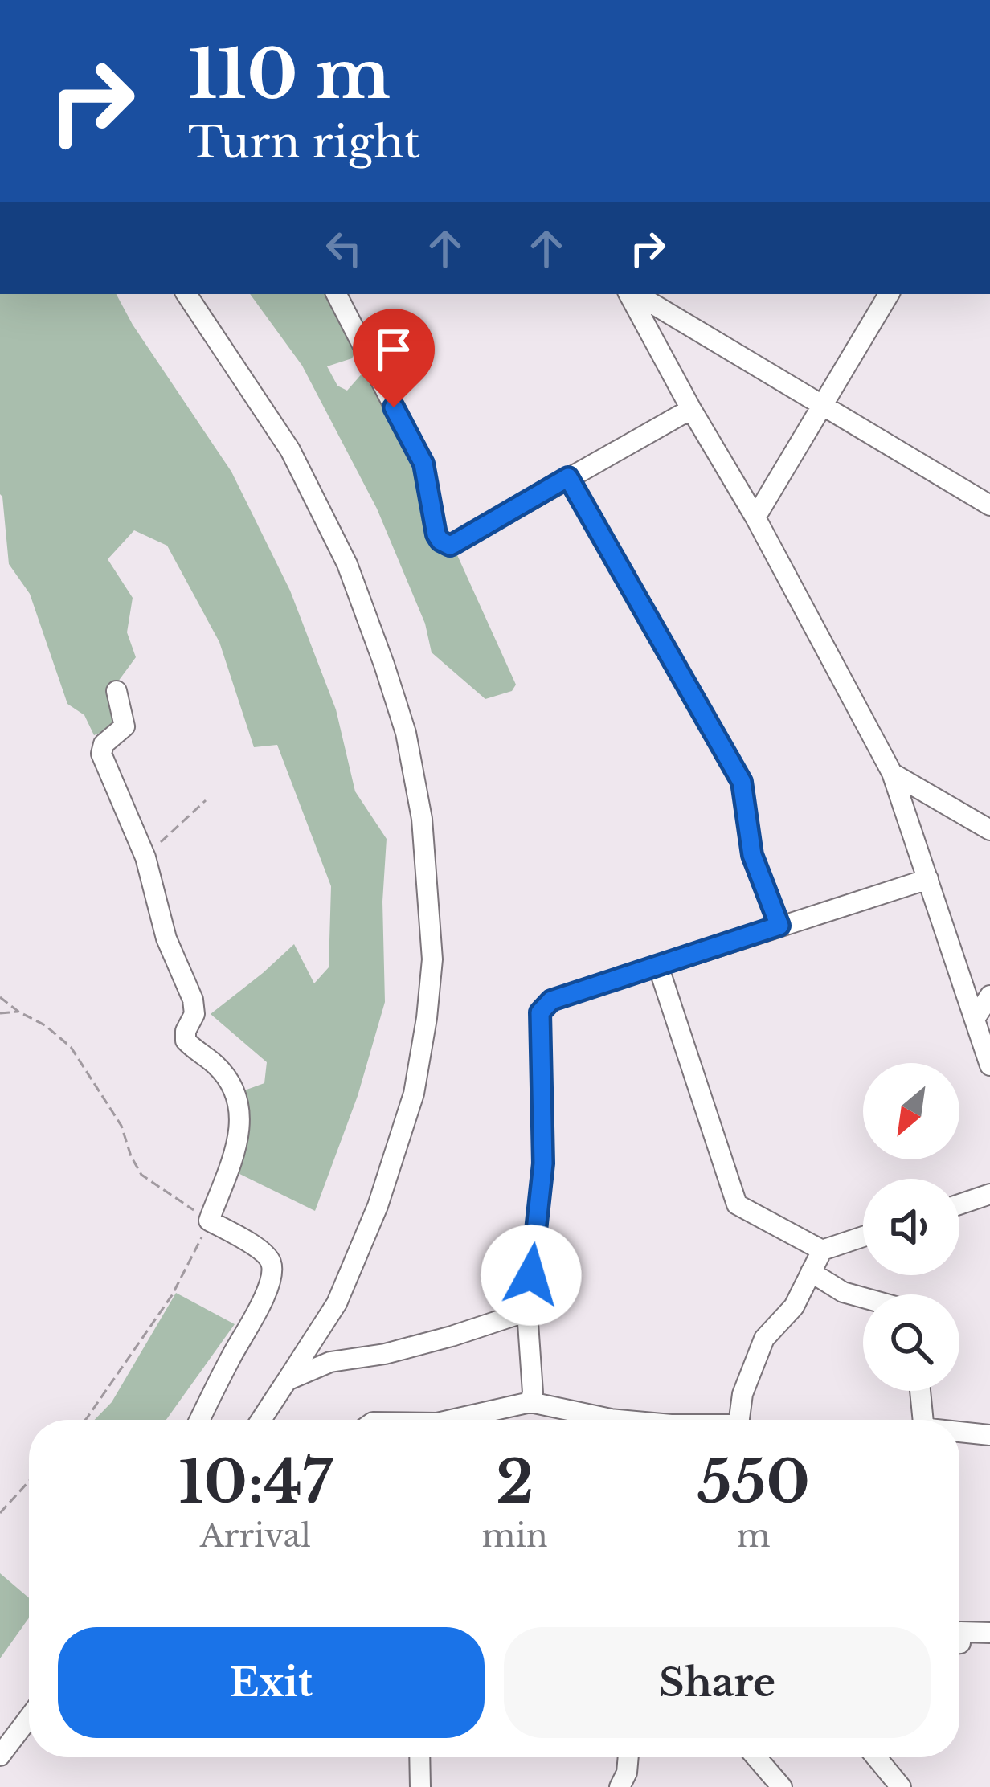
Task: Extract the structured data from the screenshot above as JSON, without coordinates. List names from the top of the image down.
{
  "north": "bottom left",
  "page": {
    "turn": ["110 m", "Turn right"],
    "eta": [
      "10:47",
      "Arrival",
      "2",
      "min",
      "550",
      "m"
    ],
    "buttons": ["Exit", "Share"]
  }
}
